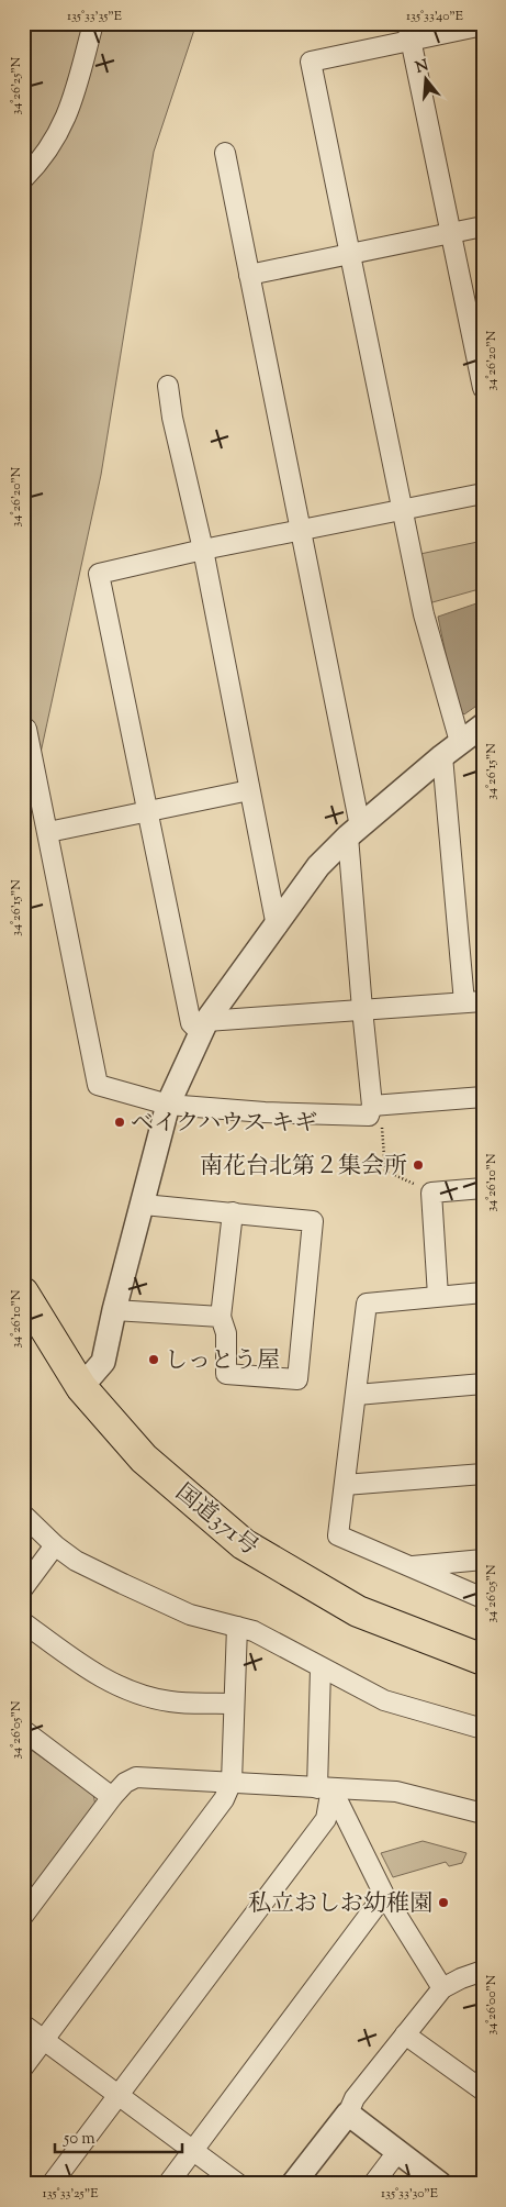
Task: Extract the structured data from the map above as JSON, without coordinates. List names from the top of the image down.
{
  "streets": {
    "highway": ["国道371号"]
  },
  "places": [
    "ベイクハウス キギ",
    "南花台北第２集会所",
    "しっとう屋",
    "私立おしお幼稚園"
  ],
  "scale_bar": "50 m",
  "north": "top",
  "coordinates": [
    "135°33'35\"E",
    "135°33'40\"E",
    "34°26'25\"N",
    "34°26'20\"N",
    "34°26'15\"N",
    "34°26'10\"N",
    "34°26'05\"N",
    "34°26'00\"N",
    "135°33'25\"E",
    "135°33'30\"E"
  ]
}
